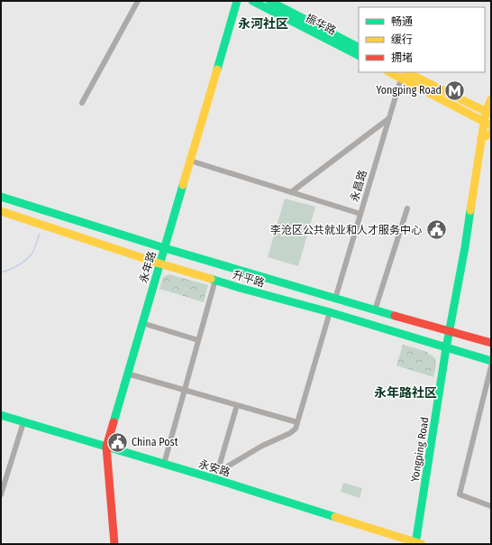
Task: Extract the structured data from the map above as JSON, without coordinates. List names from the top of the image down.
{
  "streets": {
    "main road": [
      "振华路",
      "永年路",
      "升平路",
      "Yongping Road",
      "永安路"
    ],
    "street": ["永昌路"]
  },
  "crossings": [
    ["永昌路", "升平路"],
    ["永年路", "升平路"],
    ["永年路", "永安路"],
    ["升平路", "Yongping Road"],
    ["Yongping Road", "永安路"]
  ],
  "districts": ["永河社区", "永年路社区"],
  "places": {
    "metro station": ["Yongping Road"],
    "public building": ["李沧区公共就业和人才服务中心", "China Post"]
  },
  "legend": ["畅通", "缓行", "拥堵"]
}
